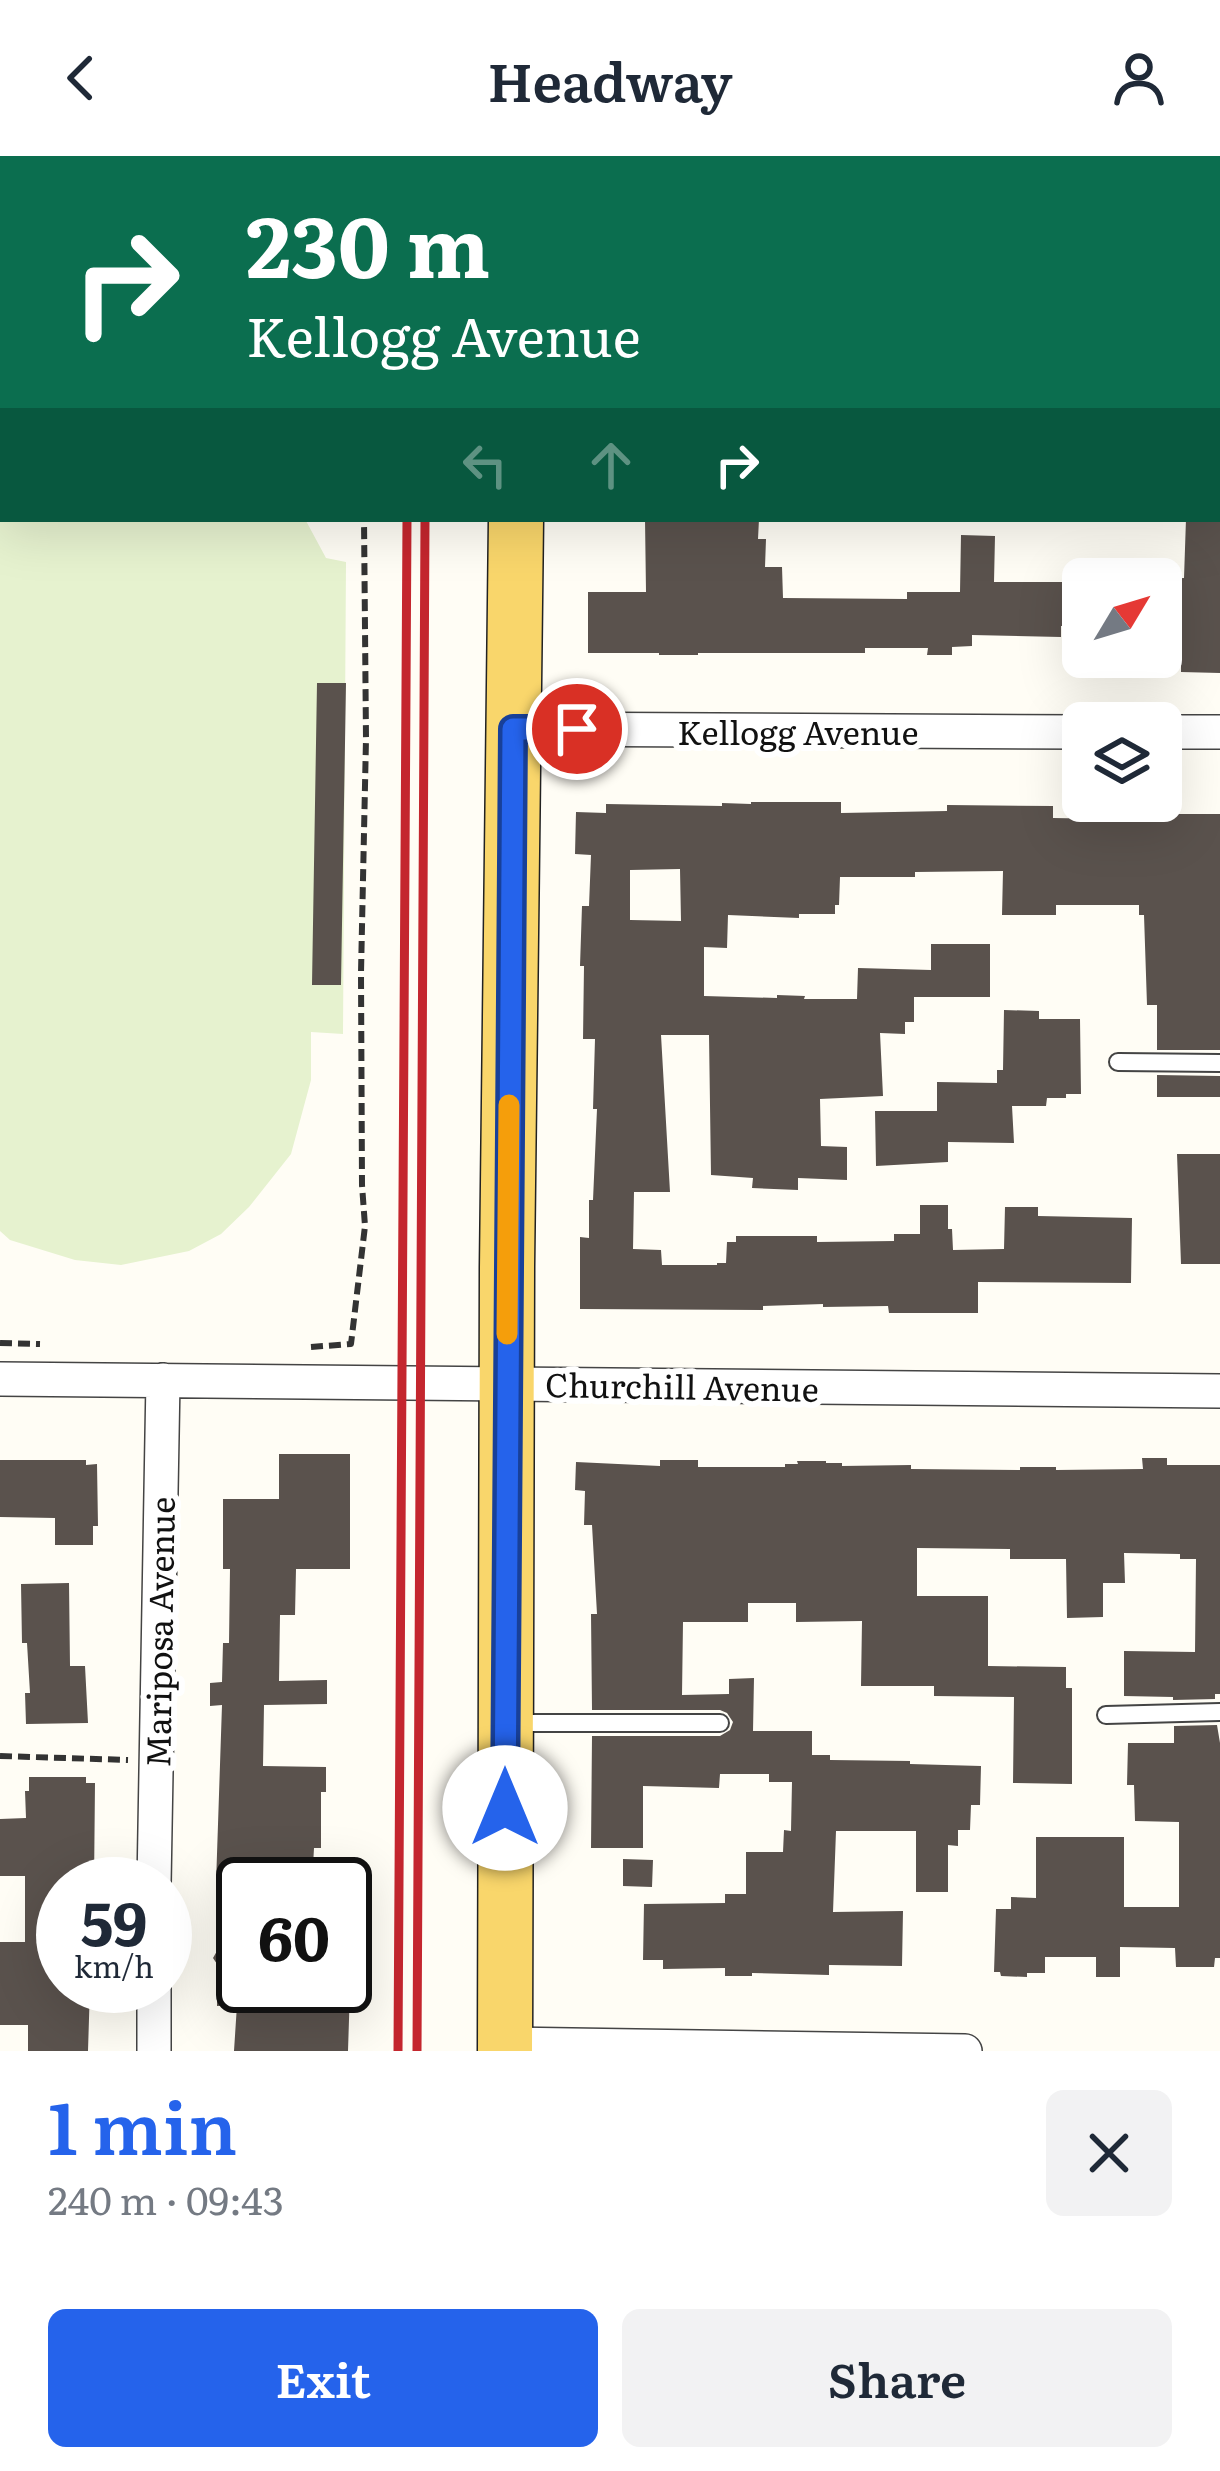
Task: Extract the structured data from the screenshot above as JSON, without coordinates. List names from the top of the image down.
{
  "streets": {
    "street": ["Kellogg Avenue", "Churchill Avenue", "Mariposa Avenue"]
  },
  "crossings": [
    ["Churchill Avenue", "Mariposa Avenue"]
  ],
  "north": "top right",
  "page": {
    "header": "Headway",
    "turn": ["230 m", "Kellogg Avenue"],
    "speed": "59 km/h",
    "limit": "60",
    "heading": ["1 min", "240 m · 09:43"],
    "buttons": ["Exit", "Share"]
  }
}
